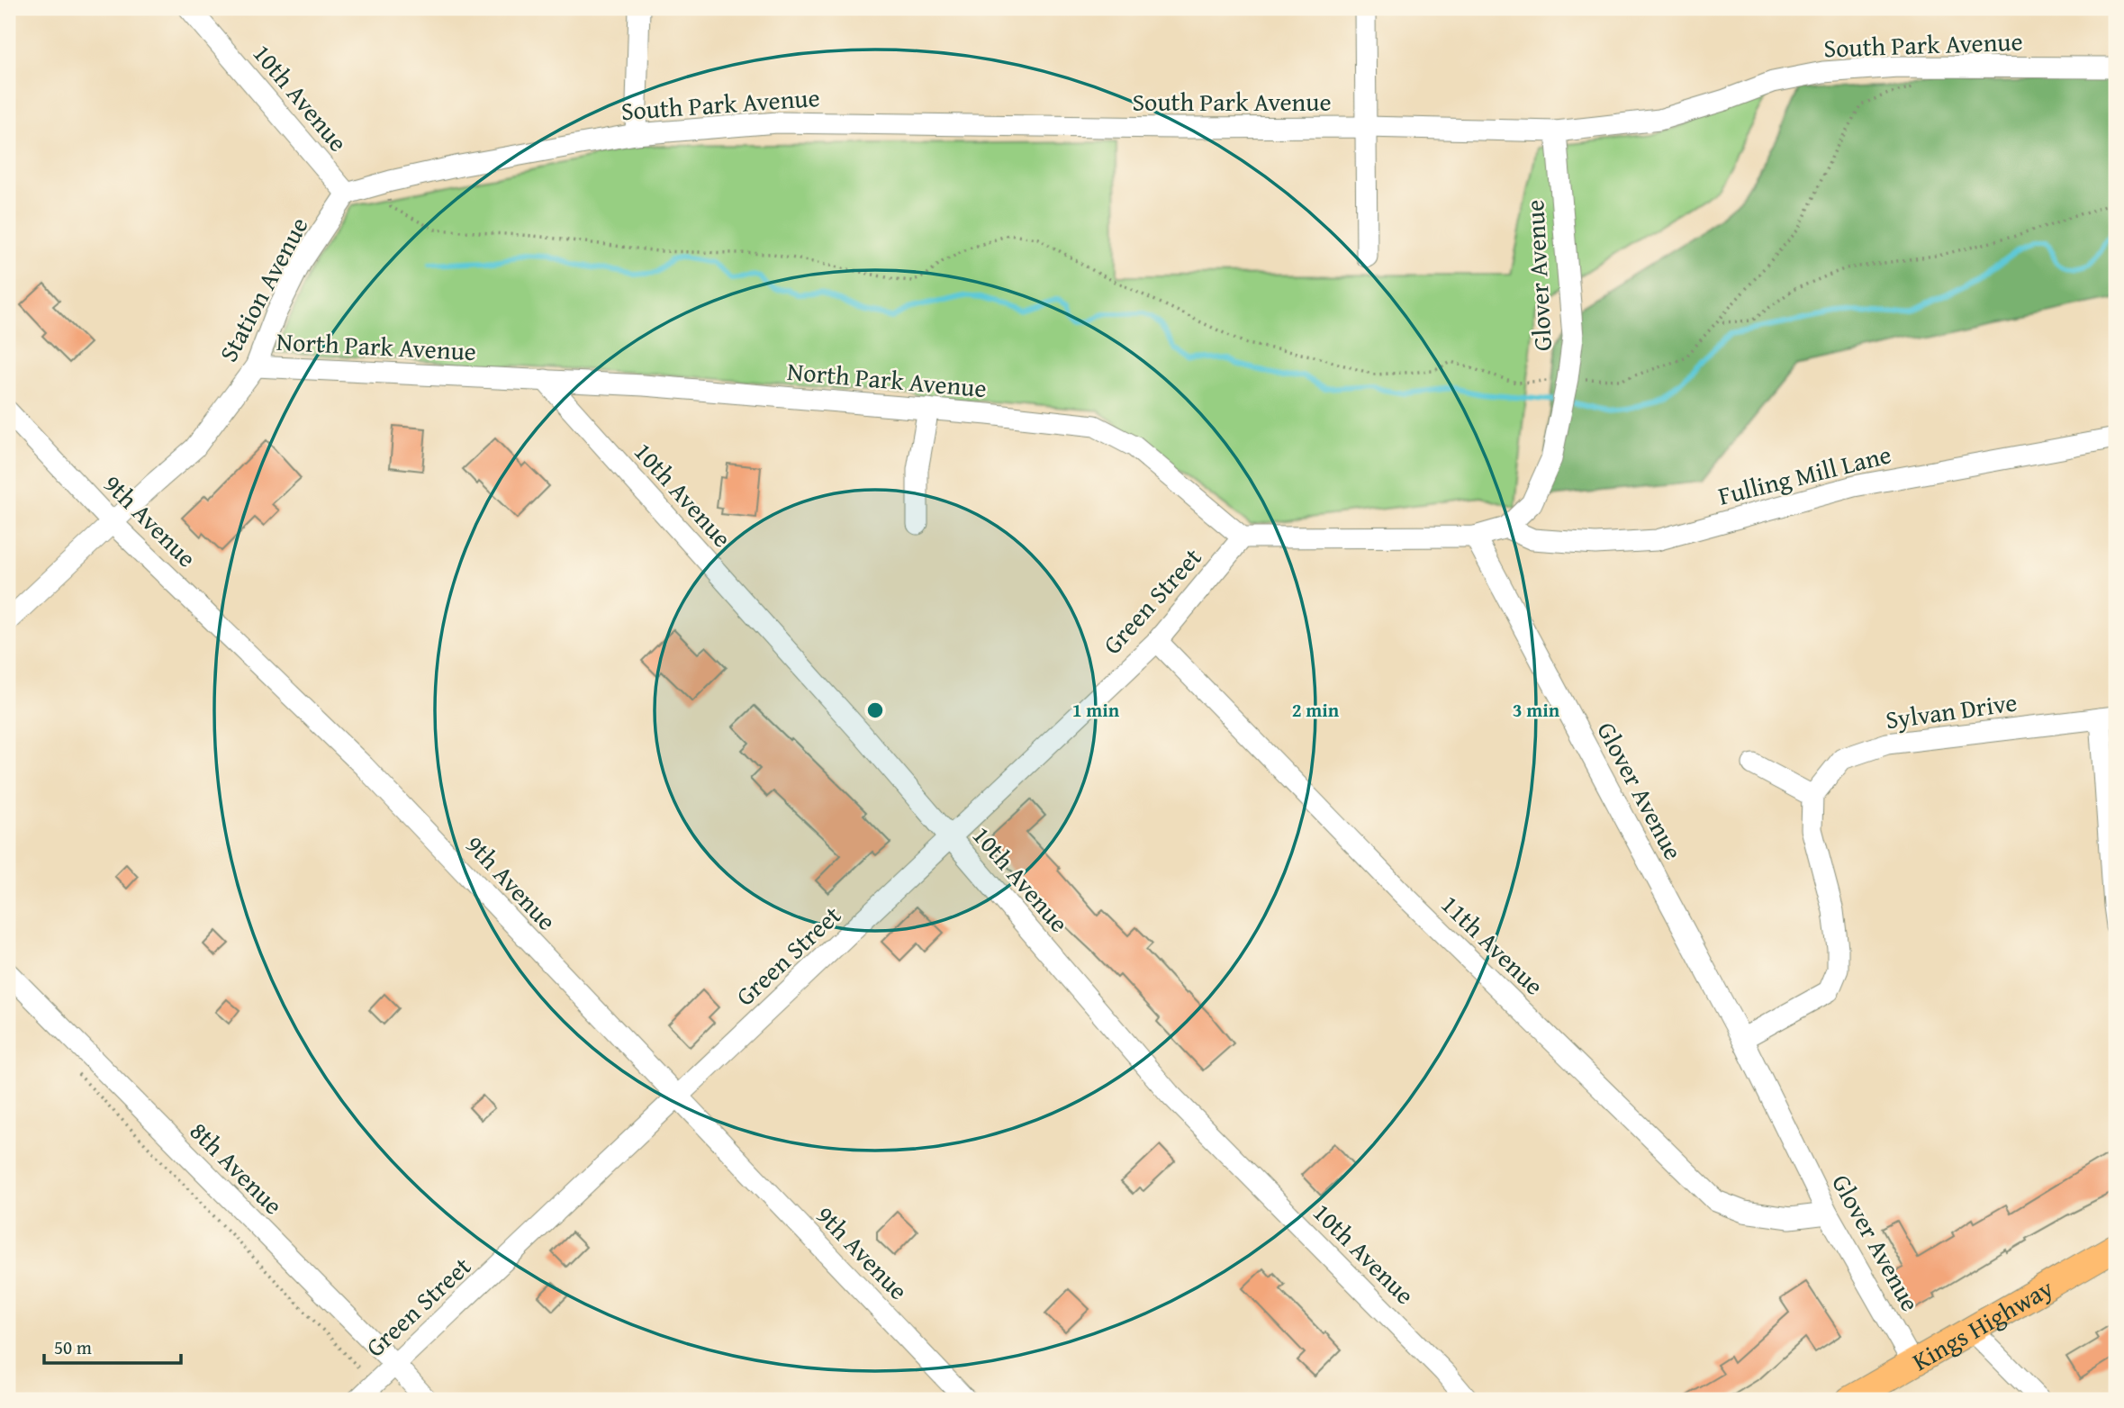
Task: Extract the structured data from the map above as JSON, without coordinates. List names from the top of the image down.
{
  "streets": {
    "main road": ["Kings Highway"],
    "street": [
      "South Park Avenue",
      "10th Avenue",
      "Glover Avenue",
      "Station Avenue",
      "North Park Avenue",
      "Fulling Mill Lane",
      "9th Avenue",
      "Green Street",
      "Sylvan Drive",
      "11th Avenue",
      "8th Avenue"
    ]
  },
  "crossings": [
    ["South Park Avenue", "10th Avenue"],
    ["South Park Avenue", "Glover Avenue"],
    ["South Park Avenue", "Station Avenue"],
    ["10th Avenue", "Station Avenue"],
    ["10th Avenue", "North Park Avenue"],
    ["10th Avenue", "Green Street"],
    ["Glover Avenue", "Fulling Mill Lane"],
    ["Glover Avenue", "11th Avenue"],
    ["Glover Avenue", "Kings Highway"],
    ["Station Avenue", "North Park Avenue"],
    ["Station Avenue", "9th Avenue"],
    ["North Park Avenue", "Green Street"],
    ["9th Avenue", "Green Street"],
    ["Green Street", "11th Avenue"],
    ["Green Street", "8th Avenue"]
  ],
  "scale_bar": "50 m",
  "rings": ["1 min", "2 min", "3 min"]
}
